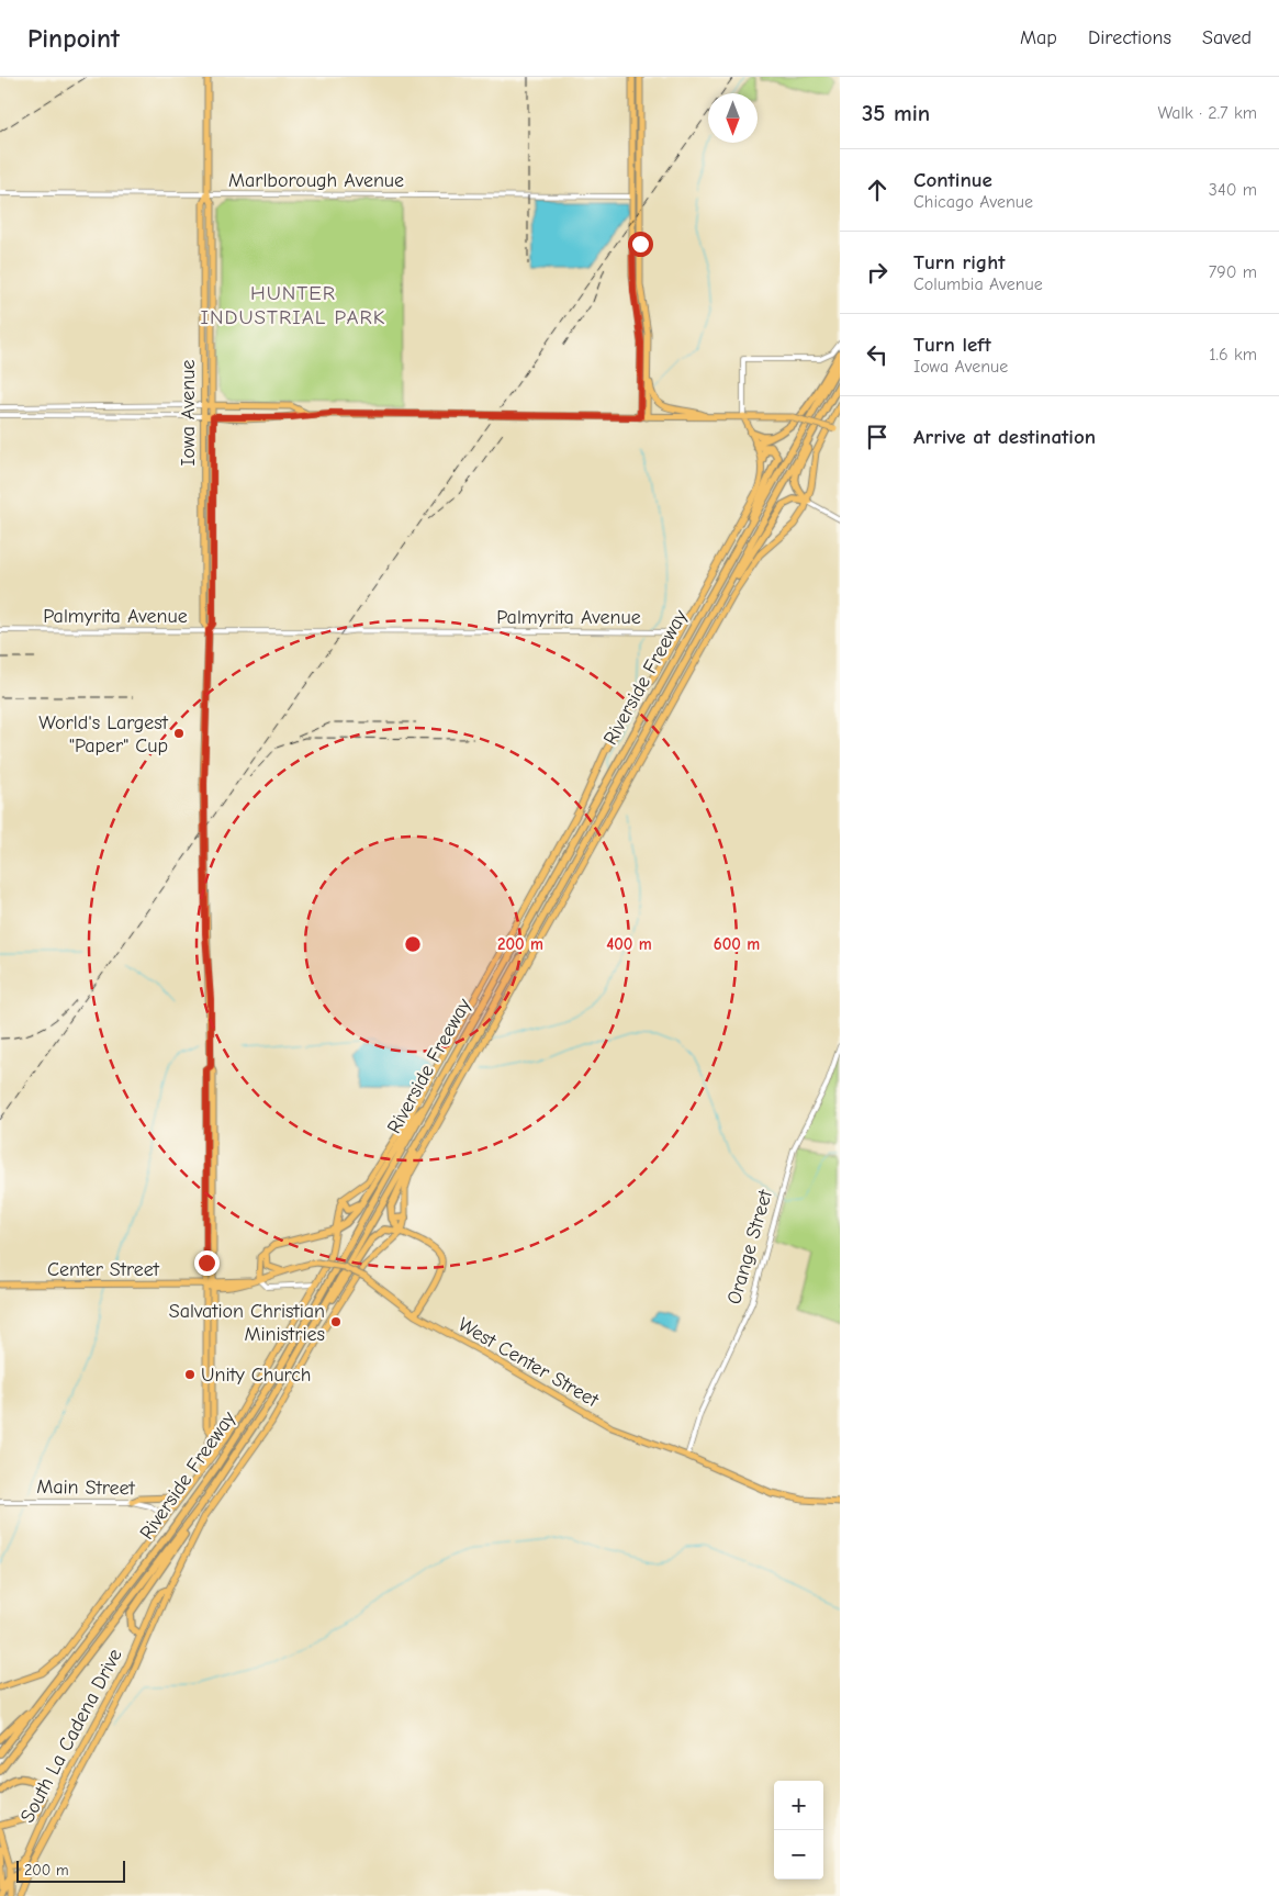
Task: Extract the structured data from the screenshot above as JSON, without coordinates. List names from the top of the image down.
{
  "streets": {
    "highway": ["Riverside Freeway"],
    "main road": [
      "Iowa Avenue",
      "Center Street",
      "West Center Street",
      "South La Cadena Drive"
    ],
    "street": [
      "Marlborough Avenue",
      "Palmyrita Avenue",
      "Orange Street",
      "Main Street"
    ]
  },
  "crossings": [
    ["Marlborough Avenue", "Iowa Avenue"],
    ["Iowa Avenue", "Palmyrita Avenue"],
    ["Iowa Avenue", "Center Street"],
    ["Orange Street", "West Center Street"],
    ["Center Street", "West Center Street"]
  ],
  "districts": ["HUNTER INDUSTRIAL PARK"],
  "places": ["World's Largest \"Paper\" Cup", "Salvation Christian Ministries", "Unity Church"],
  "scale_bar": "200 m",
  "north": "bottom",
  "page": {
    "header": "Pinpoint",
    "nav": ["Map", "Directions", "Saved"],
    "heading": ["35 min", "Walk · 2.7 km"],
    "list": [
      ["Continue", "Chicago Avenue", "340 m"],
      ["Turn right", "Columbia Avenue", "790 m"],
      ["Turn left", "Iowa Avenue", "1.6 km"],
      "Arrive at destination"
    ],
    "map_buttons": ["+", "−"],
    "scale": "200 m"
  },
  "rings": ["200 m", "400 m", "600 m"]
}
